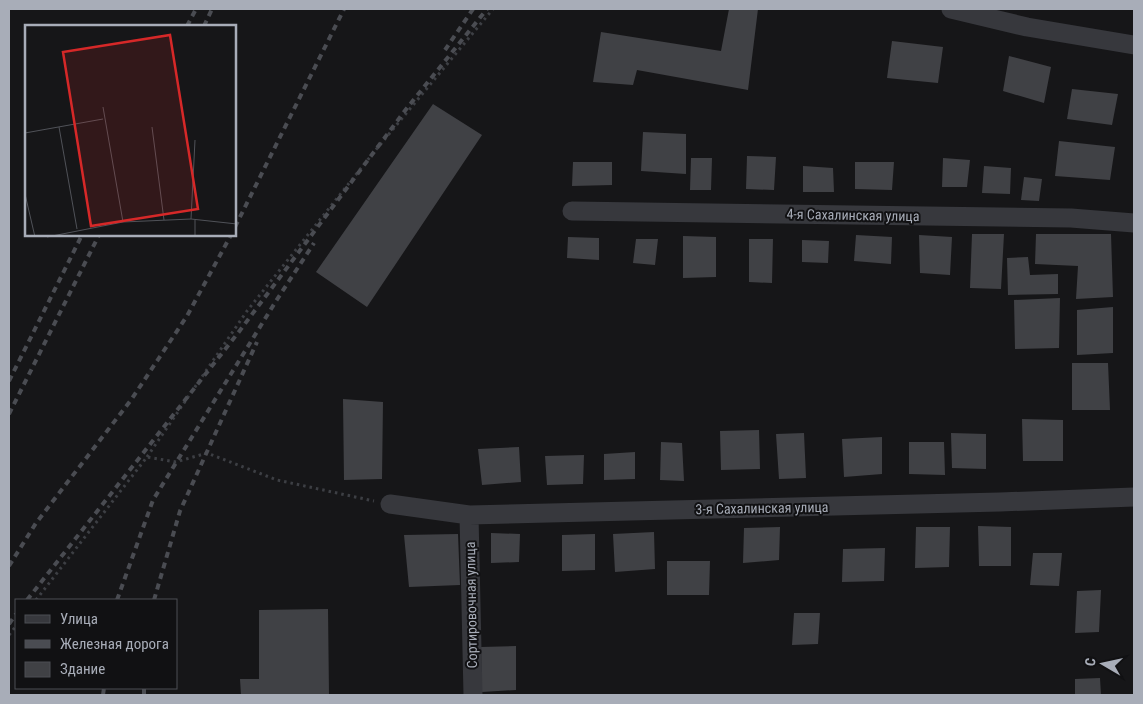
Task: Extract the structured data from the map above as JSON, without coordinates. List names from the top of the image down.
{
  "streets": {
    "street": ["4-я Сахалинская улица", "3-я Сахалинская улица", "Сортировочная улица"]
  },
  "crossings": [
    ["3-я Сахалинская улица", "Сортировочная улица"]
  ],
  "legend": ["Улица", "Железная дорога", "Здание"],
  "north": "left"
}
